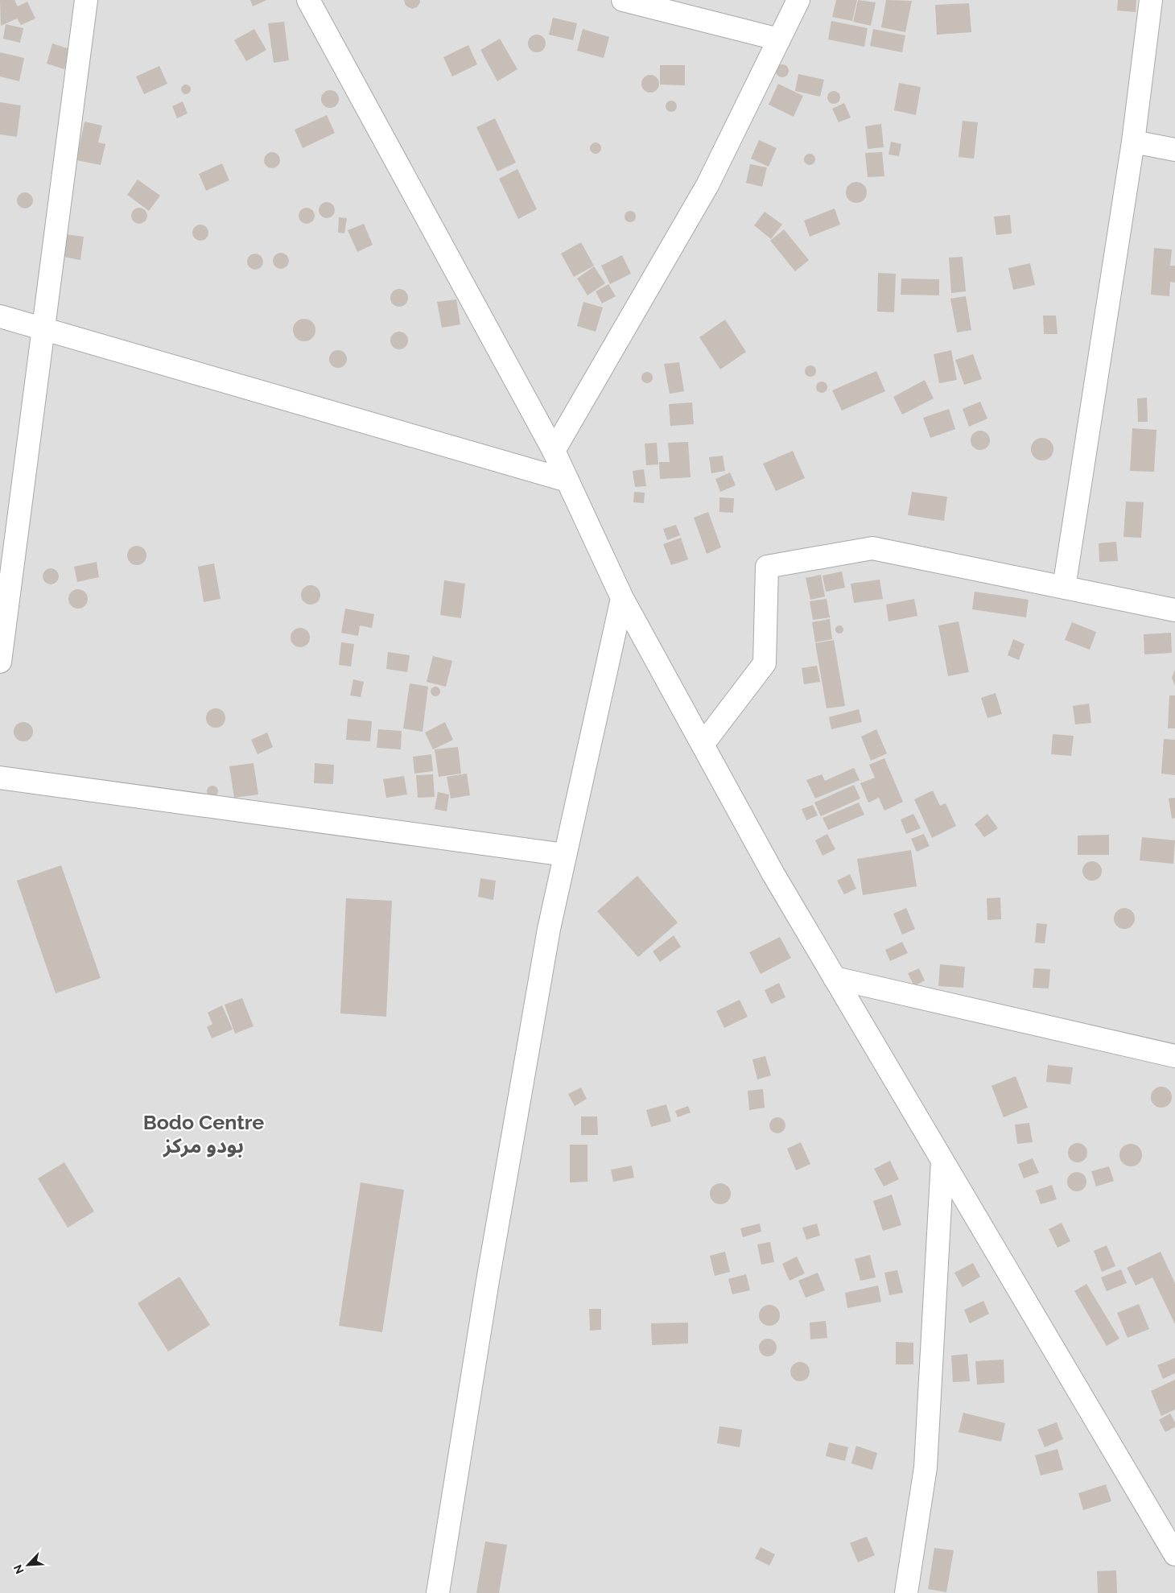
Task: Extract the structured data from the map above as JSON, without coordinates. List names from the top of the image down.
{
  "districts": ["Bodo Centre بودو مركز"],
  "north": "bottom left"
}
